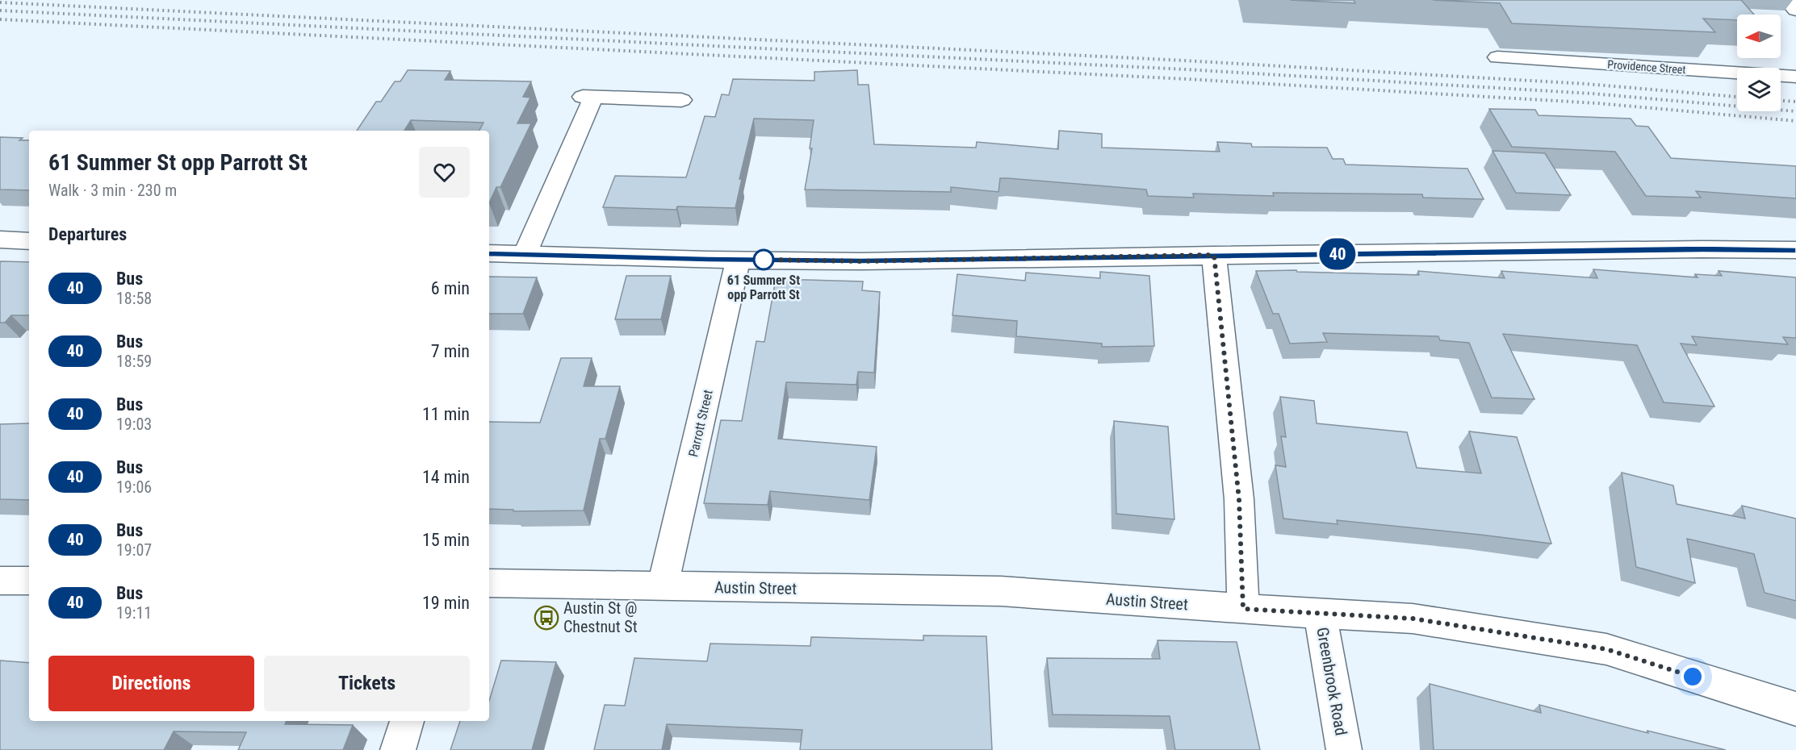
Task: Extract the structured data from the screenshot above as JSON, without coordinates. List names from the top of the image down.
{
  "streets": {
    "street": [
      "Providence Street",
      "Parrott Street",
      "Austin Street",
      "Greenbrook Road"
    ]
  },
  "crossings": [
    ["Parrott Street", "Austin Street"],
    ["Austin Street", "Greenbrook Road"]
  ],
  "places": {
    "other": ["61 Summer St opp Parrott St"],
    "bus stop": ["Austin St @ Chestnut St"]
  },
  "lines": ["bus line 40"],
  "north": "left",
  "page": {
    "on_map": "40",
    "heading": [
      ["61 Summer St opp Parrott St", "Walk · 3 min · 230 m"],
      "Departures"
    ],
    "list": [
      {
        "mark": "40",
        "name": "Bus",
        "note": "18:58",
        "value": "6 min"
      },
      {
        "mark": "40",
        "name": "Bus",
        "note": "18:59",
        "value": "7 min"
      },
      {
        "mark": "40",
        "name": "Bus",
        "note": "19:03",
        "value": "11 min"
      },
      {
        "mark": "40",
        "name": "Bus",
        "note": "19:06",
        "value": "14 min"
      },
      {
        "mark": "40",
        "name": "Bus",
        "note": "19:07",
        "value": "15 min"
      },
      {
        "mark": "40",
        "name": "Bus",
        "note": "19:11",
        "value": "19 min"
      }
    ],
    "buttons": ["Directions", "Tickets"]
  }
}
